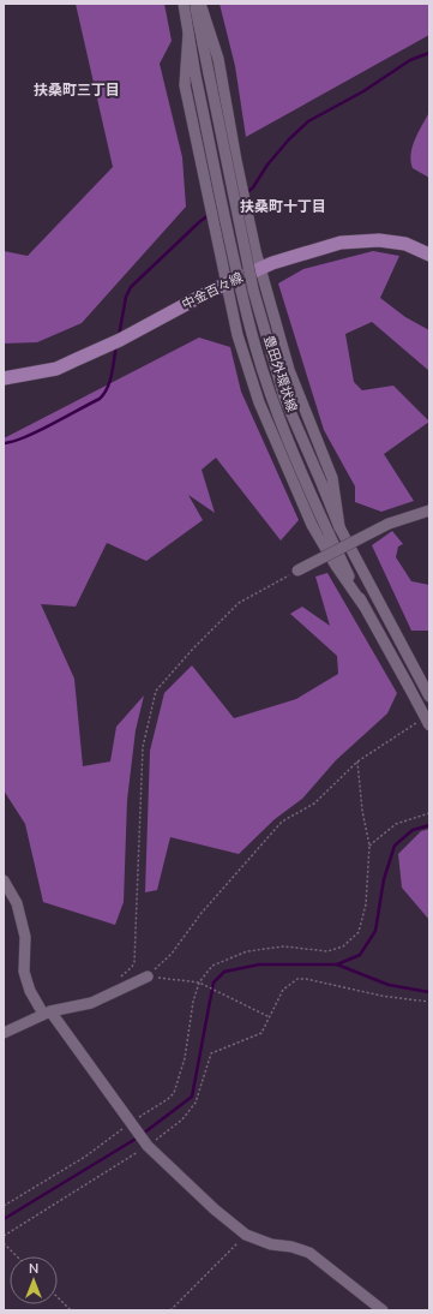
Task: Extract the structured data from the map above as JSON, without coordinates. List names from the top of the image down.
{
  "streets": {
    "main road": ["中金百々線"],
    "street": ["豊田外環状線"]
  },
  "districts": ["扶桑町三丁目", "扶桑町十丁目"],
  "north": "top"
}
